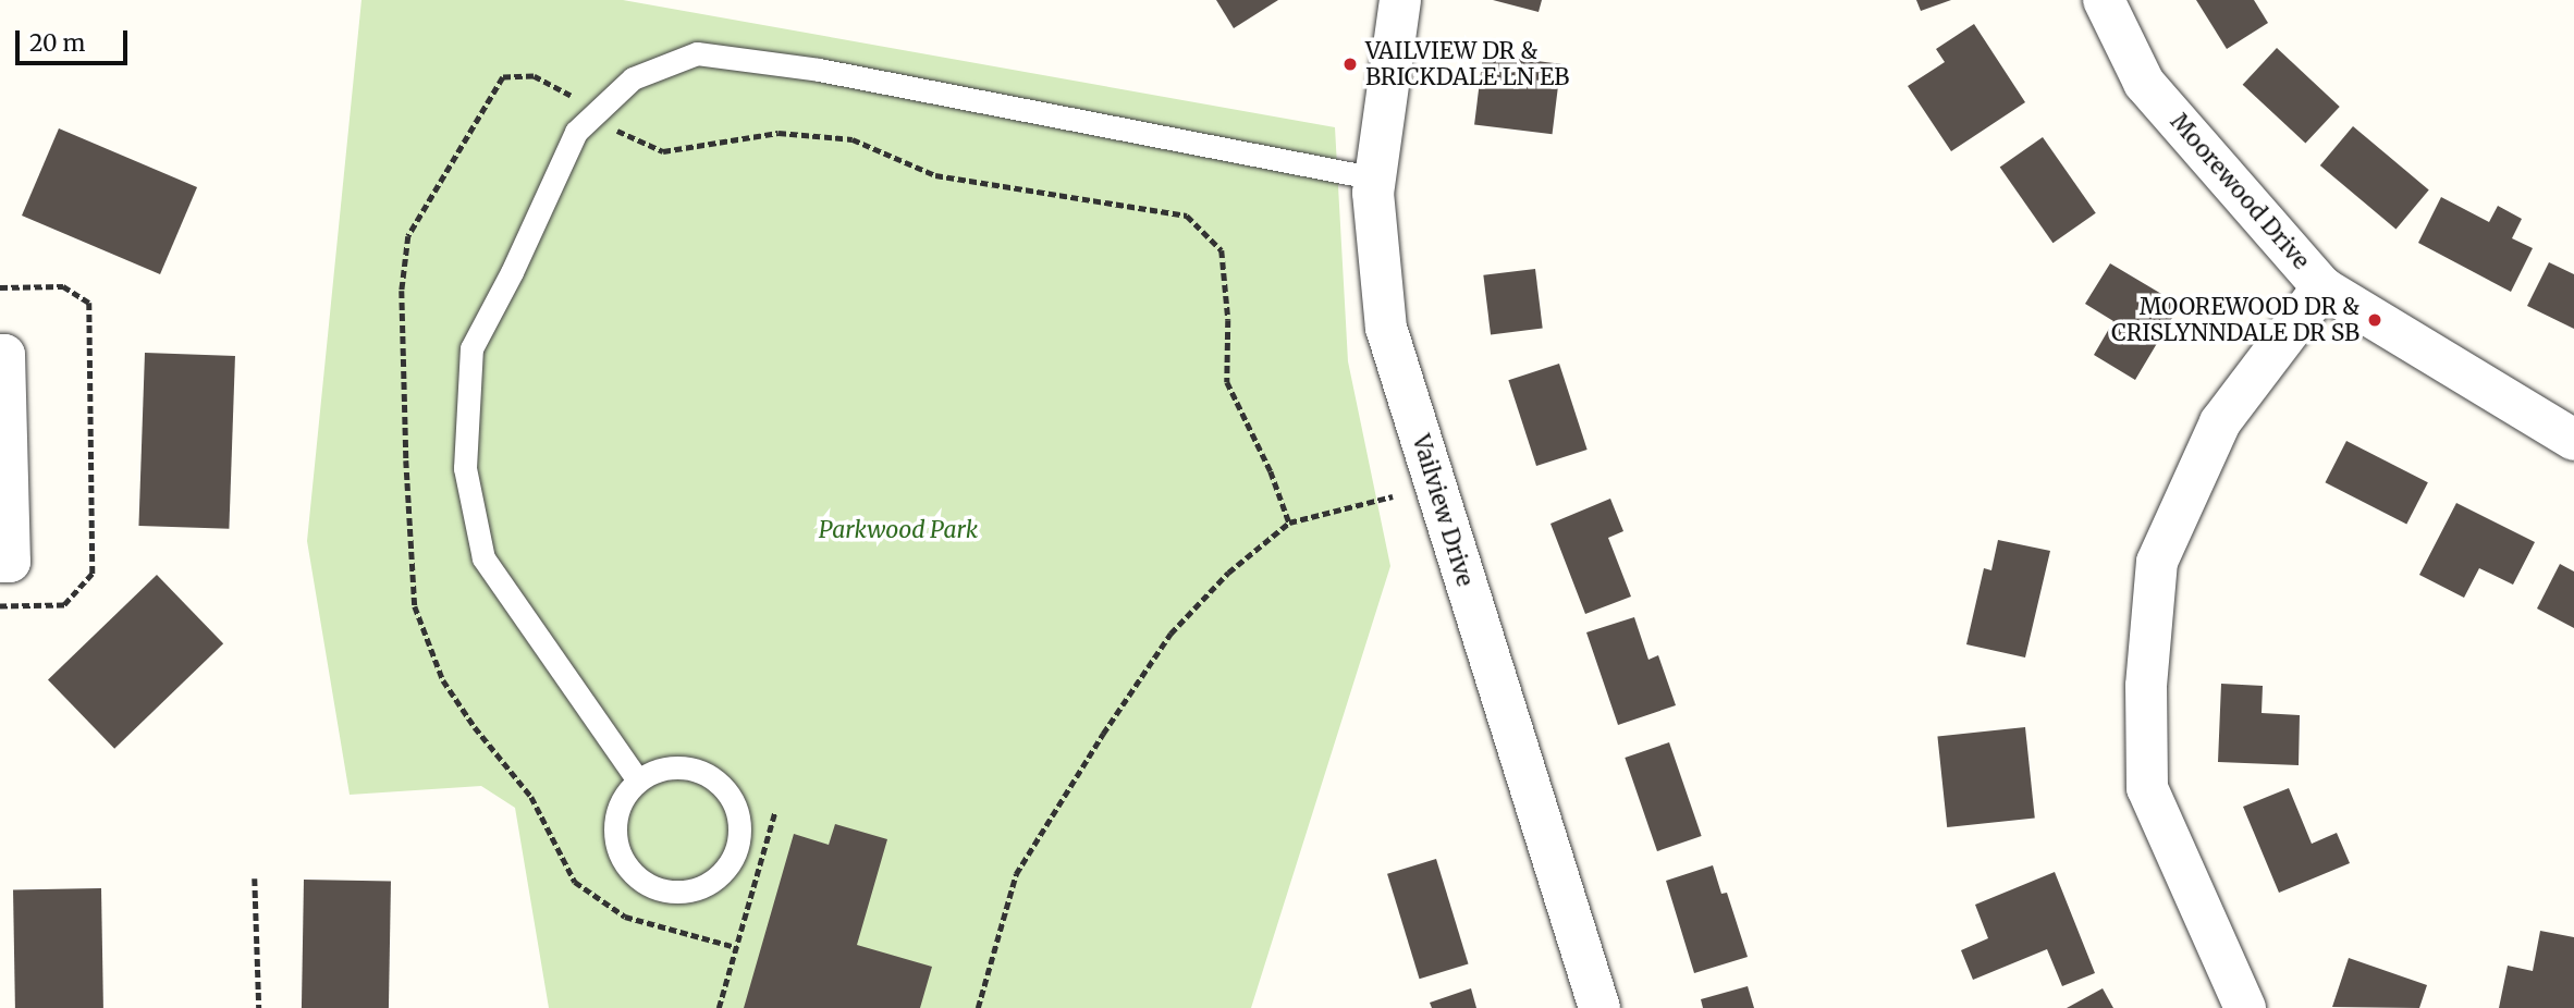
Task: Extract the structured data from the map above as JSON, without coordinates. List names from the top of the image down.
{
  "streets": {
    "street": ["Moorewood Drive", "Vailview Drive"]
  },
  "parks": ["Parkwood Park"],
  "places": ["VAILVIEW DR & BRICKDALE LN EB", "MOOREWOOD DR & CRISLYNNDALE DR SB"],
  "scale_bar": "20 m"
}
